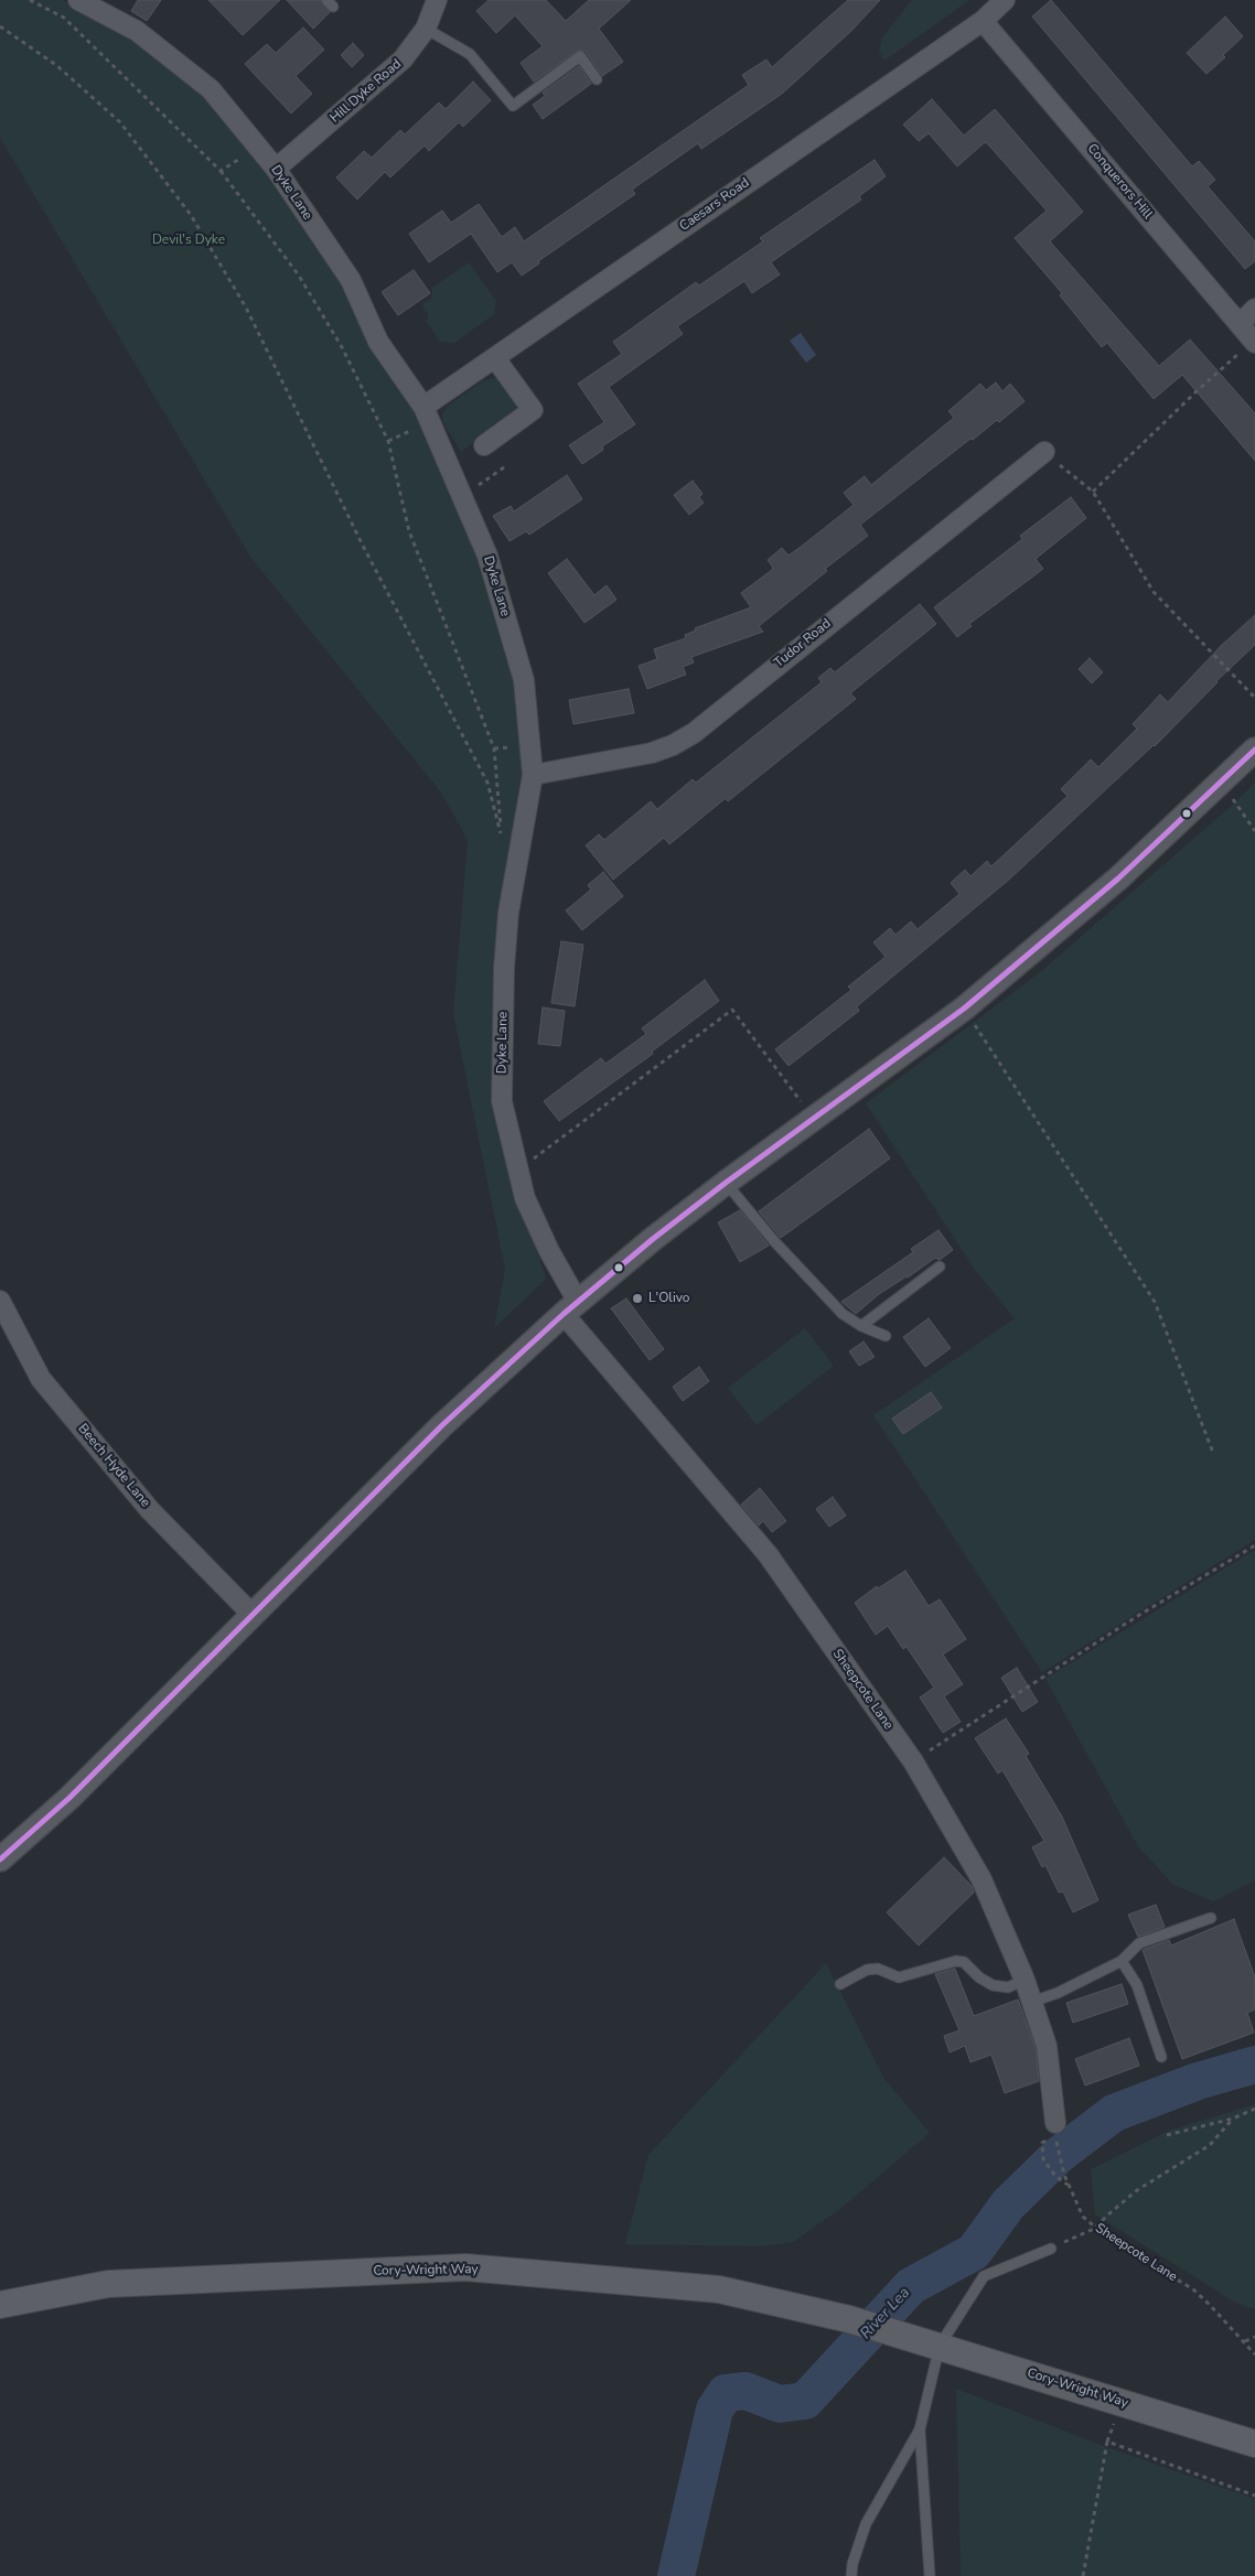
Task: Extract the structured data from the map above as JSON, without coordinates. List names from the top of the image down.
{
  "streets": {
    "main road": ["Cory-Wright Way"],
    "street": [
      "Hill Dyke Road",
      "Conquerors Hill",
      "Dyke Lane",
      "Caesars Road",
      "Tudor Road",
      "Beech Hyde Lane",
      "Sheepcote Lane"
    ]
  },
  "crossings": [
    ["Hill Dyke Road", "Dyke Lane"],
    ["Conquerors Hill", "Caesars Road"],
    ["Dyke Lane", "Caesars Road"],
    ["Dyke Lane", "Tudor Road"],
    ["Dyke Lane", "Sheepcote Lane"]
  ],
  "water": ["River Lea"],
  "parks": ["Devil's Dyke"],
  "places": ["L'Olivo"]
}
